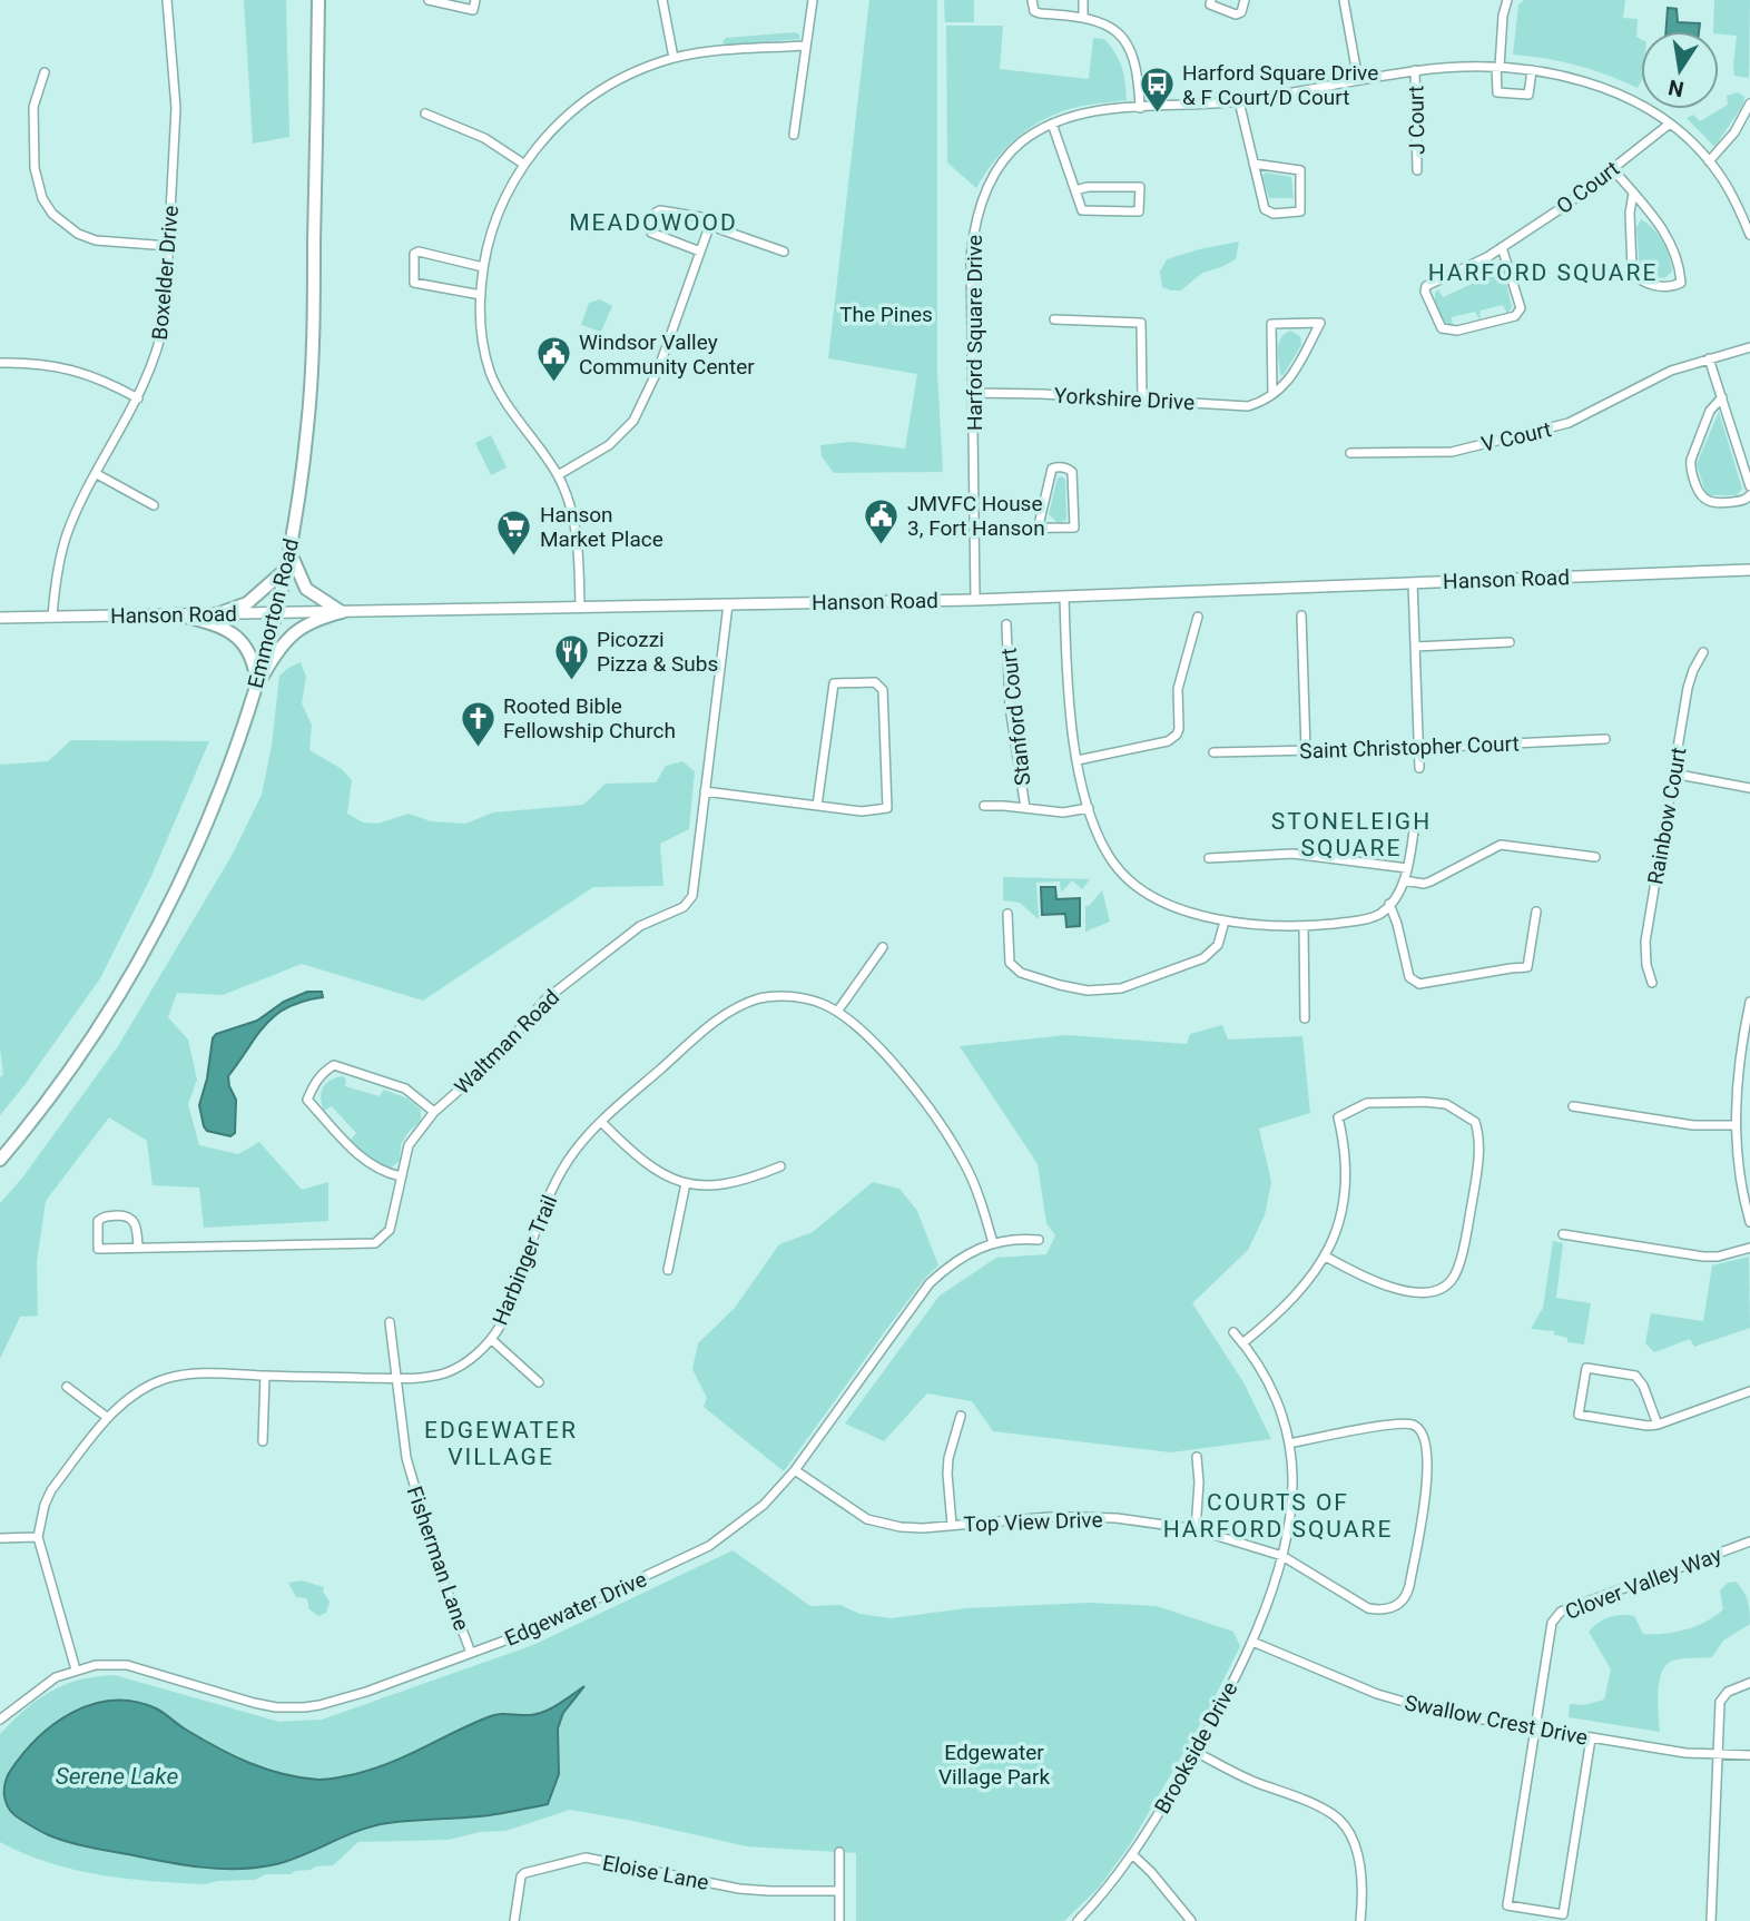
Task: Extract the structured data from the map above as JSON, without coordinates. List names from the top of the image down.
{
  "streets": {
    "main road": ["Emmorton Road"],
    "street": [
      "J Court",
      "O Court",
      "Boxelder Drive",
      "Harford Square Drive",
      "Yorkshire Drive",
      "V Court",
      "Hanson Road",
      "Stanford Court",
      "Saint Christopher Court",
      "Rainbow Court",
      "Waltman Road",
      "Harbinger Trail",
      "Top View Drive",
      "Fisherman Lane",
      "Clover Valley Way",
      "Edgewater Drive",
      "Swallow Crest Drive",
      "Brookside Drive",
      "Eloise Lane"
    ]
  },
  "crossings": [
    ["J Court", "Harford Square Drive"],
    ["O Court", "Harford Square Drive"],
    ["Boxelder Drive", "Hanson Road"],
    ["Harford Square Drive", "Yorkshire Drive"],
    ["Harford Square Drive", "Hanson Road"],
    ["Hanson Road", "Emmorton Road"],
    ["Hanson Road", "Waltman Road"],
    ["Harbinger Trail", "Fisherman Lane"],
    ["Harbinger Trail", "Edgewater Drive"],
    ["Top View Drive", "Edgewater Drive"],
    ["Top View Drive", "Brookside Drive"],
    ["Fisherman Lane", "Edgewater Drive"],
    ["Clover Valley Way", "Swallow Crest Drive"],
    ["Swallow Crest Drive", "Brookside Drive"]
  ],
  "districts": [
    "MEADOWOOD",
    "HARFORD SQUARE",
    "STONELEIGH SQUARE",
    "EDGEWATER VILLAGE",
    "COURTS OF HARFORD SQUARE"
  ],
  "water": ["Serene Lake"],
  "parks": ["The Pines", "Edgewater Village Park"],
  "places": {
    "bus stop": ["Harford Square Drive & F Court/D Court"],
    "public building": ["Windsor Valley Community Center", "JMVFC House 3, Fort Hanson"],
    "supermarket": ["Hanson Market Place"],
    "restaurant": ["Picozzi Pizza & Subs"],
    "church": ["Rooted Bible Fellowship Church"]
  },
  "north": "bottom"
}
